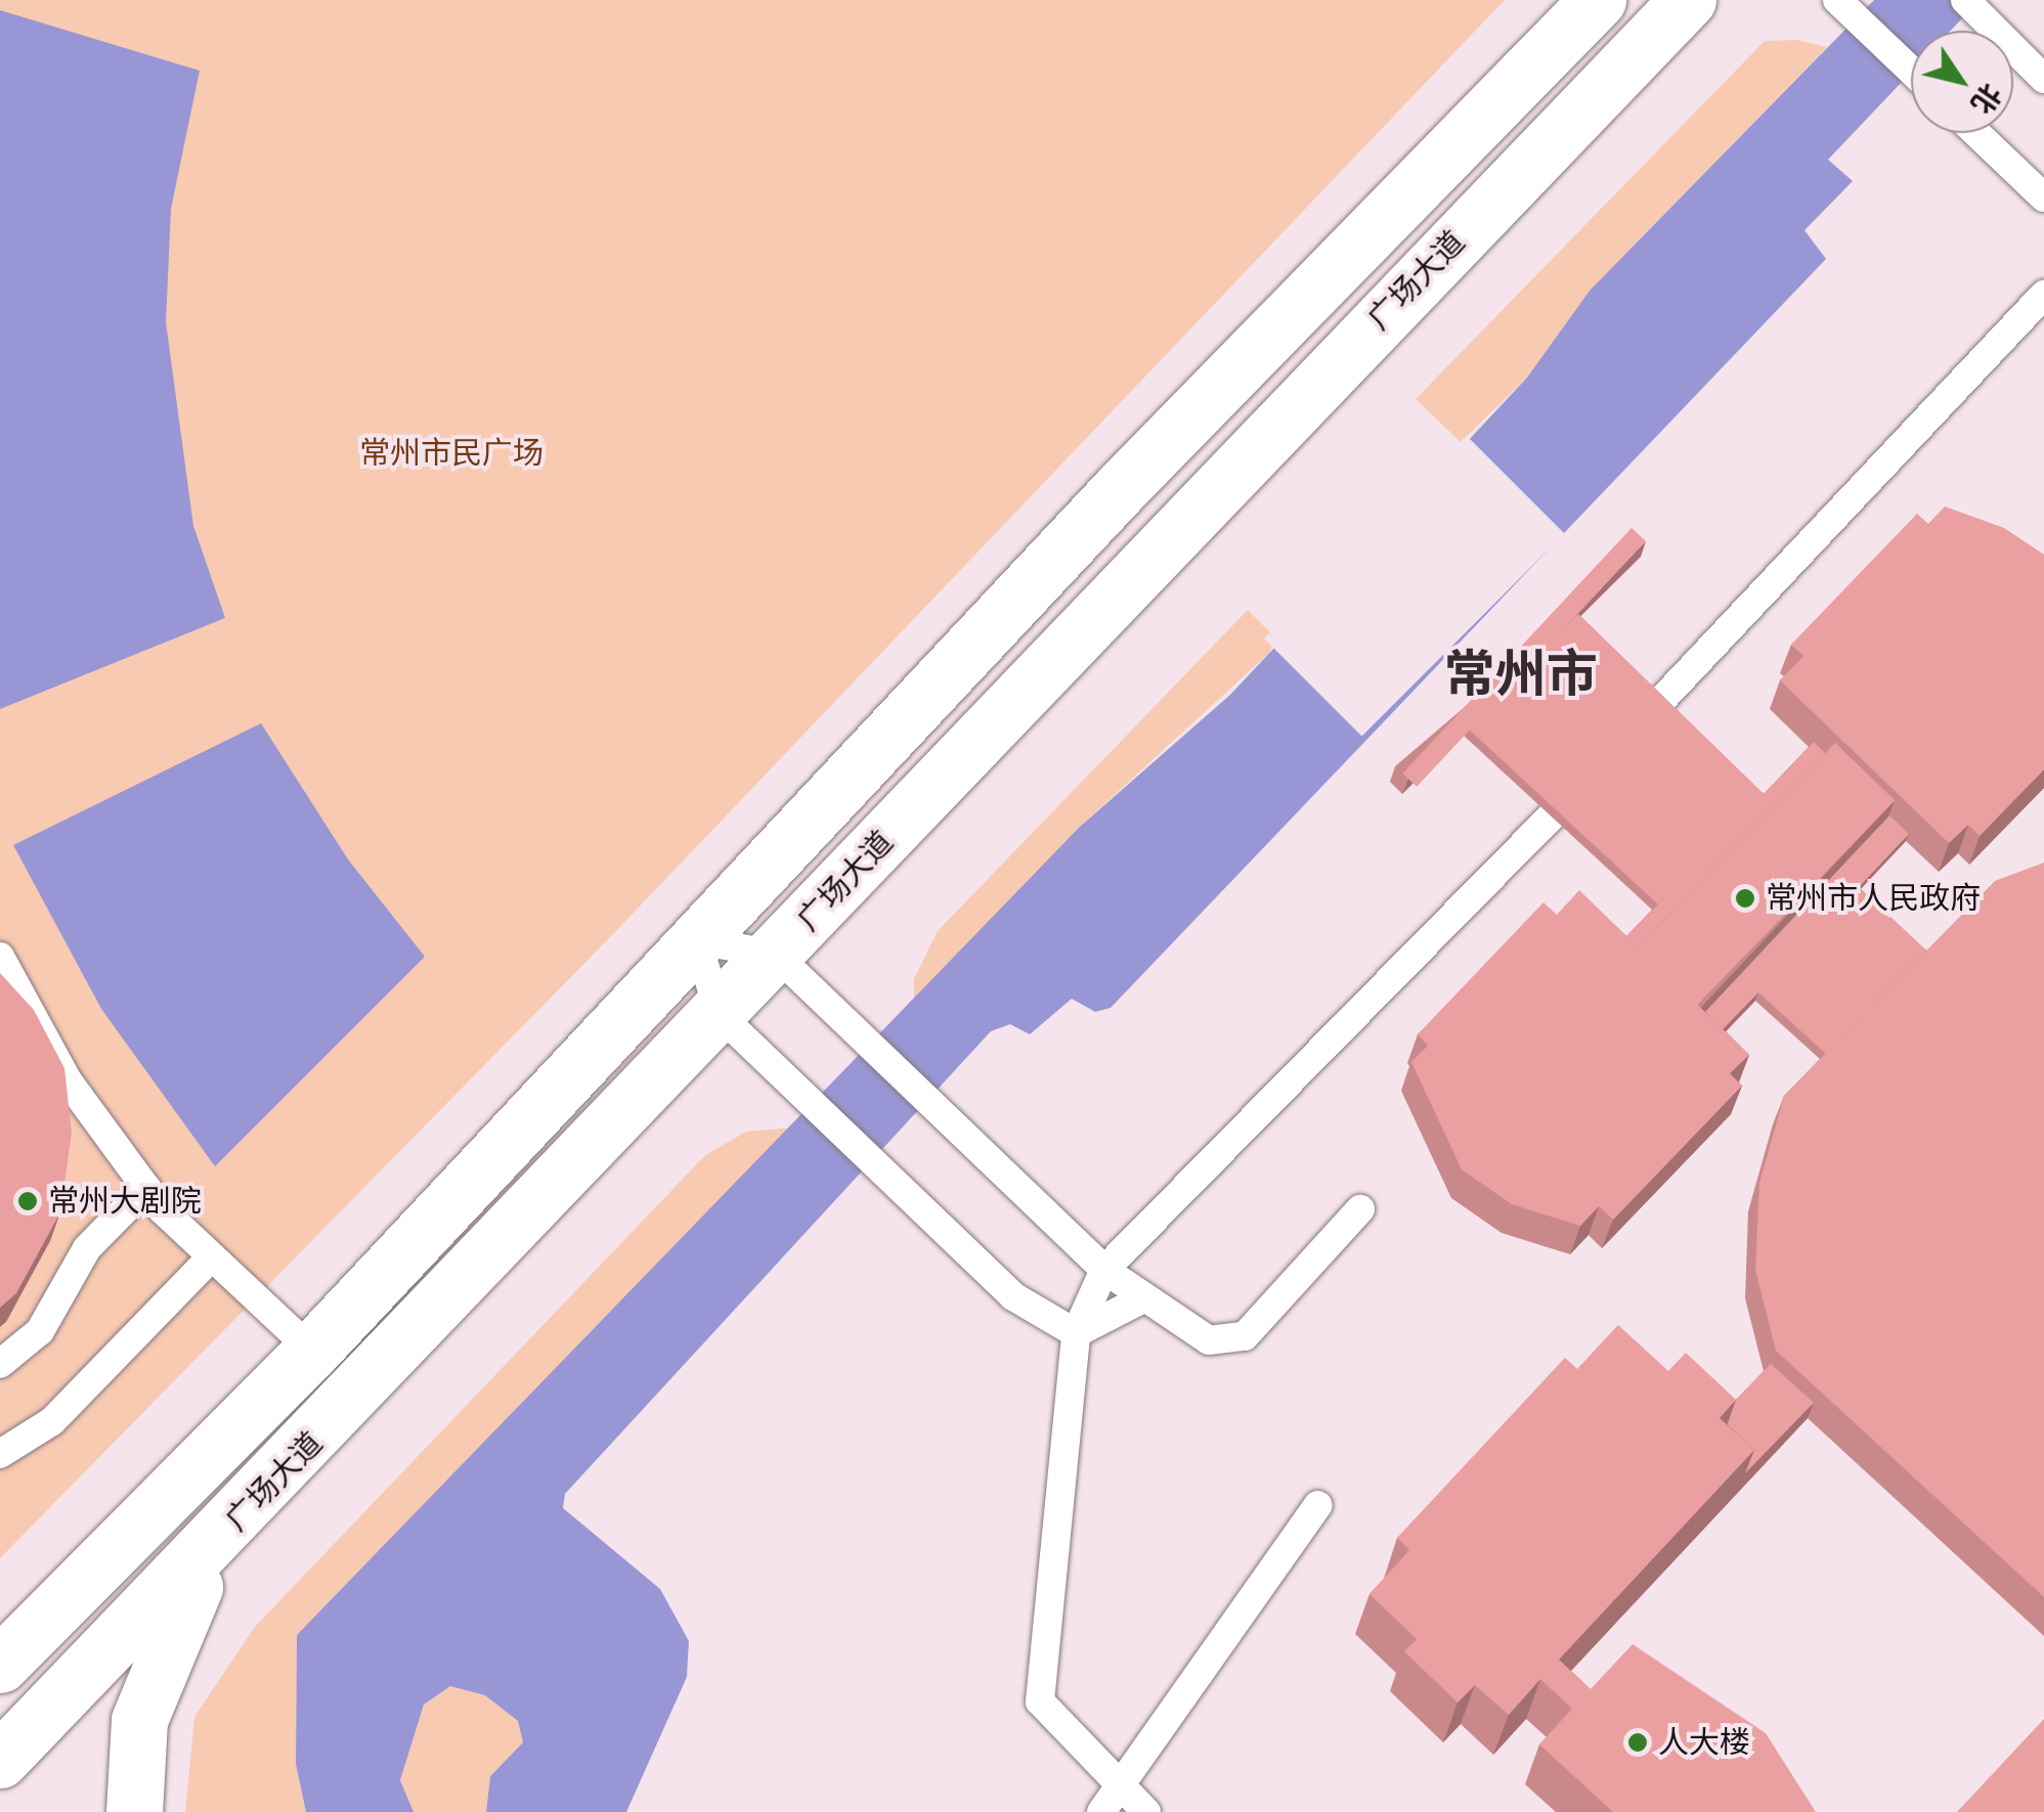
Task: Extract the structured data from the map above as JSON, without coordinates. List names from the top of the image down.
{
  "streets": {
    "street": ["广场大道"]
  },
  "districts": ["常州市"],
  "parks": ["常州市民广场"],
  "places": ["常州市人民政府", "常州大剧院", "人大楼"],
  "north": "bottom right"
}
